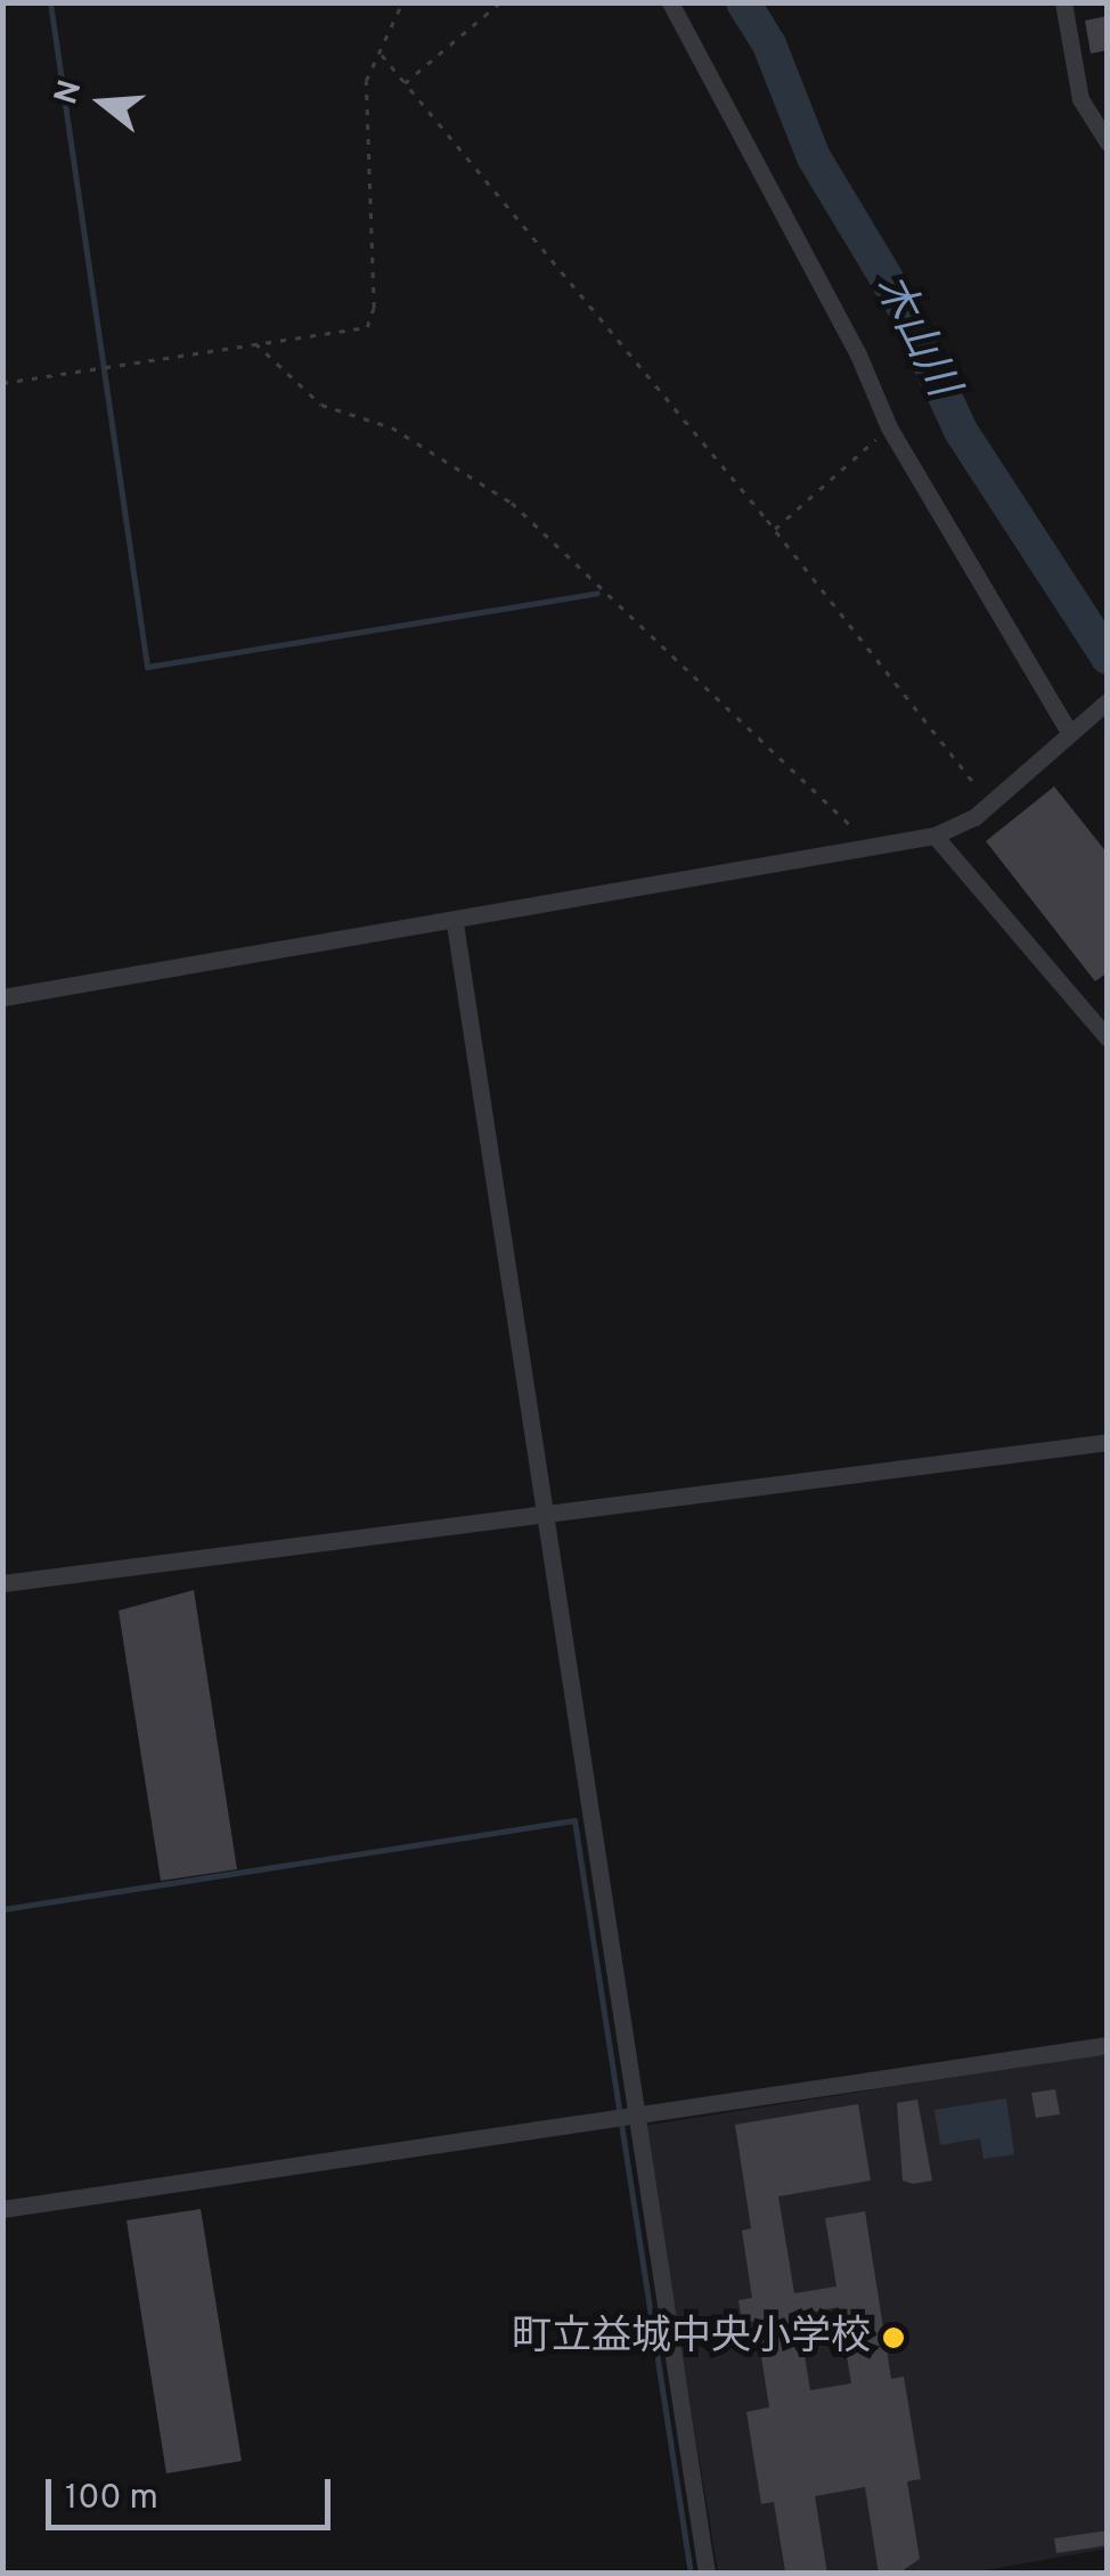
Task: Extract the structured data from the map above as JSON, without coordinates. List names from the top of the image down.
{
  "water": ["木山川"],
  "places": ["町立益城中央小学校"],
  "scale_bar": "100 m",
  "north": "left"
}
